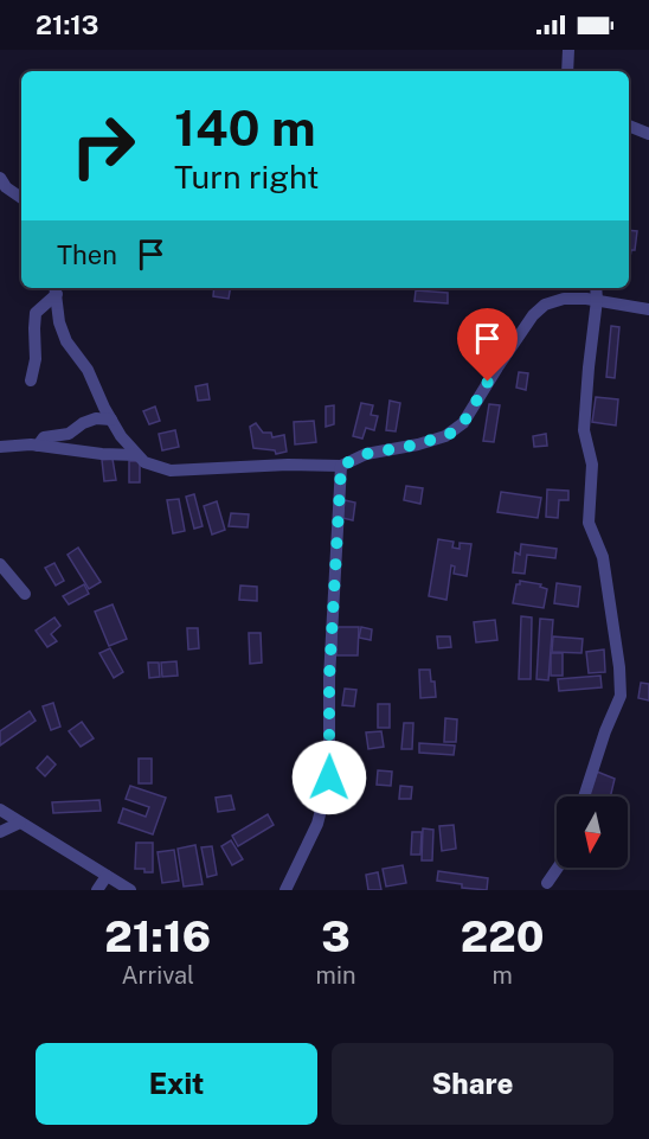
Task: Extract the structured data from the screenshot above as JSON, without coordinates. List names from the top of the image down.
{
  "north": "bottom",
  "page": {
    "status": "21:13",
    "turn": ["140 m", "Turn right"],
    "then": "Then",
    "eta": [
      "21:16",
      "Arrival",
      "3",
      "min",
      "220",
      "m"
    ],
    "buttons": ["Exit", "Share"]
  }
}
